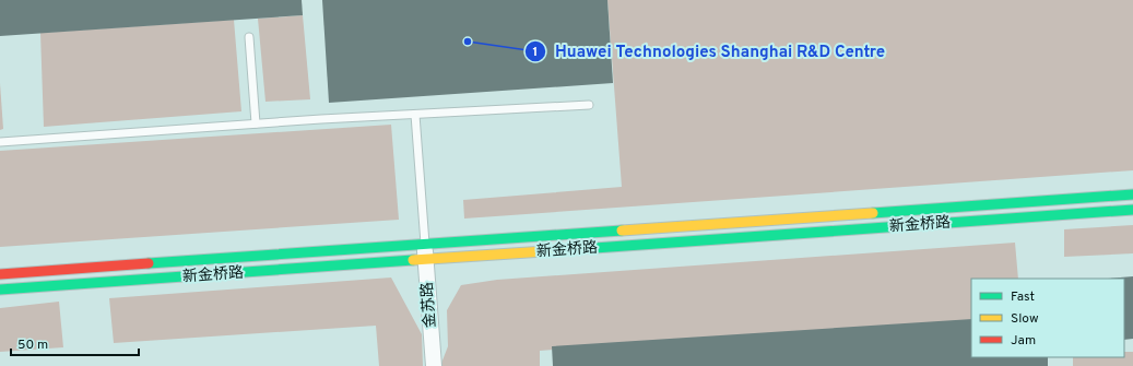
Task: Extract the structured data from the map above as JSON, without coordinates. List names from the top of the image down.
{
  "streets": {
    "street": ["新金桥路", "金苏路"]
  },
  "crossings": [
    ["新金桥路", "金苏路"]
  ],
  "places": ["Huawei Technologies Shanghai R&D Centre"],
  "legend": ["Fast", "Slow", "Jam"],
  "scale_bar": "50 m"
}
